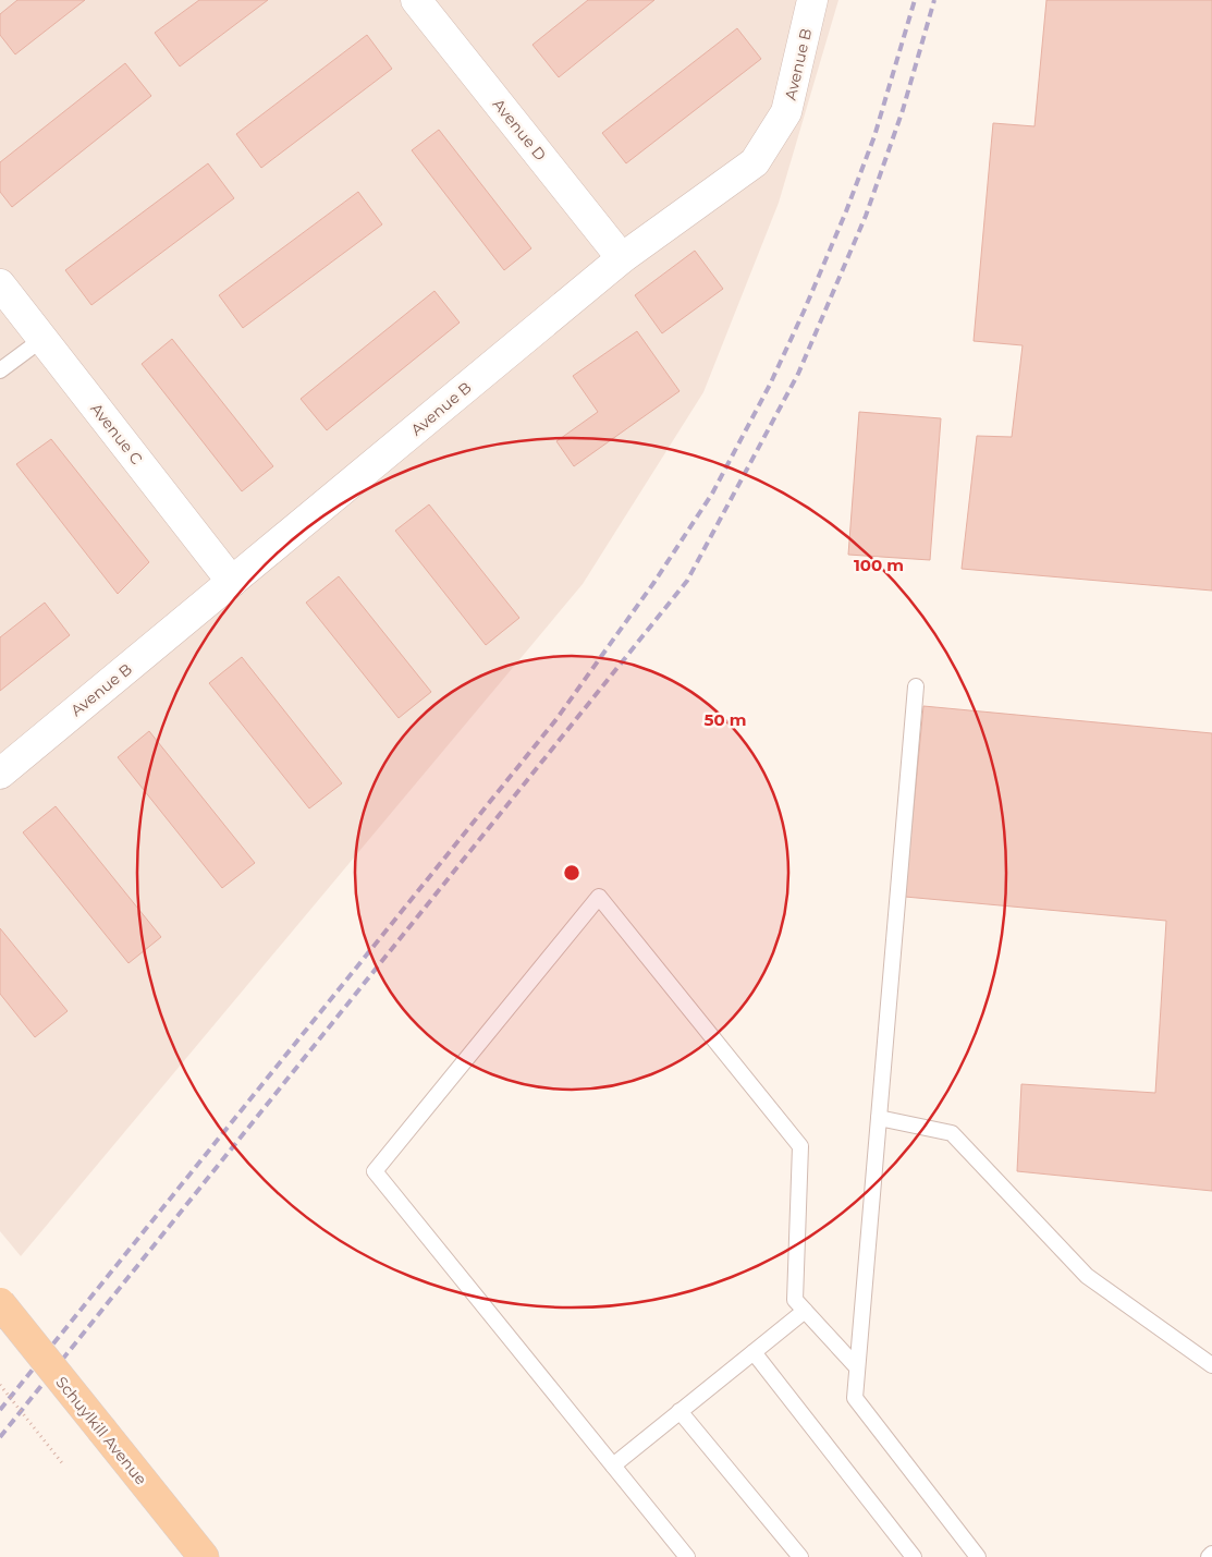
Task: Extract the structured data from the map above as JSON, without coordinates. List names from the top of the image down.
{
  "streets": {
    "main road": ["Schuylkill Avenue"],
    "street": ["Avenue B", "Avenue D", "Avenue C"]
  },
  "crossings": [
    ["Avenue B", "Avenue D"],
    ["Avenue B", "Avenue C"]
  ],
  "rings": ["100 m", "50 m"]
}
